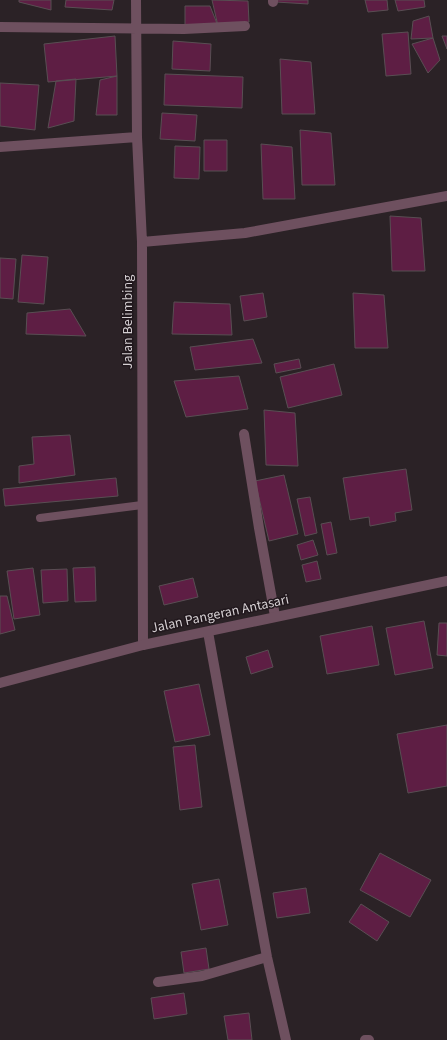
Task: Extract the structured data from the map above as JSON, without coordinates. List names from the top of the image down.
{
  "streets": {
    "street": ["Jalan Belimbing", "Jalan Pangeran Antasari"]
  },
  "crossings": [
    ["Jalan Belimbing", "Jalan Pangeran Antasari"]
  ]
}
